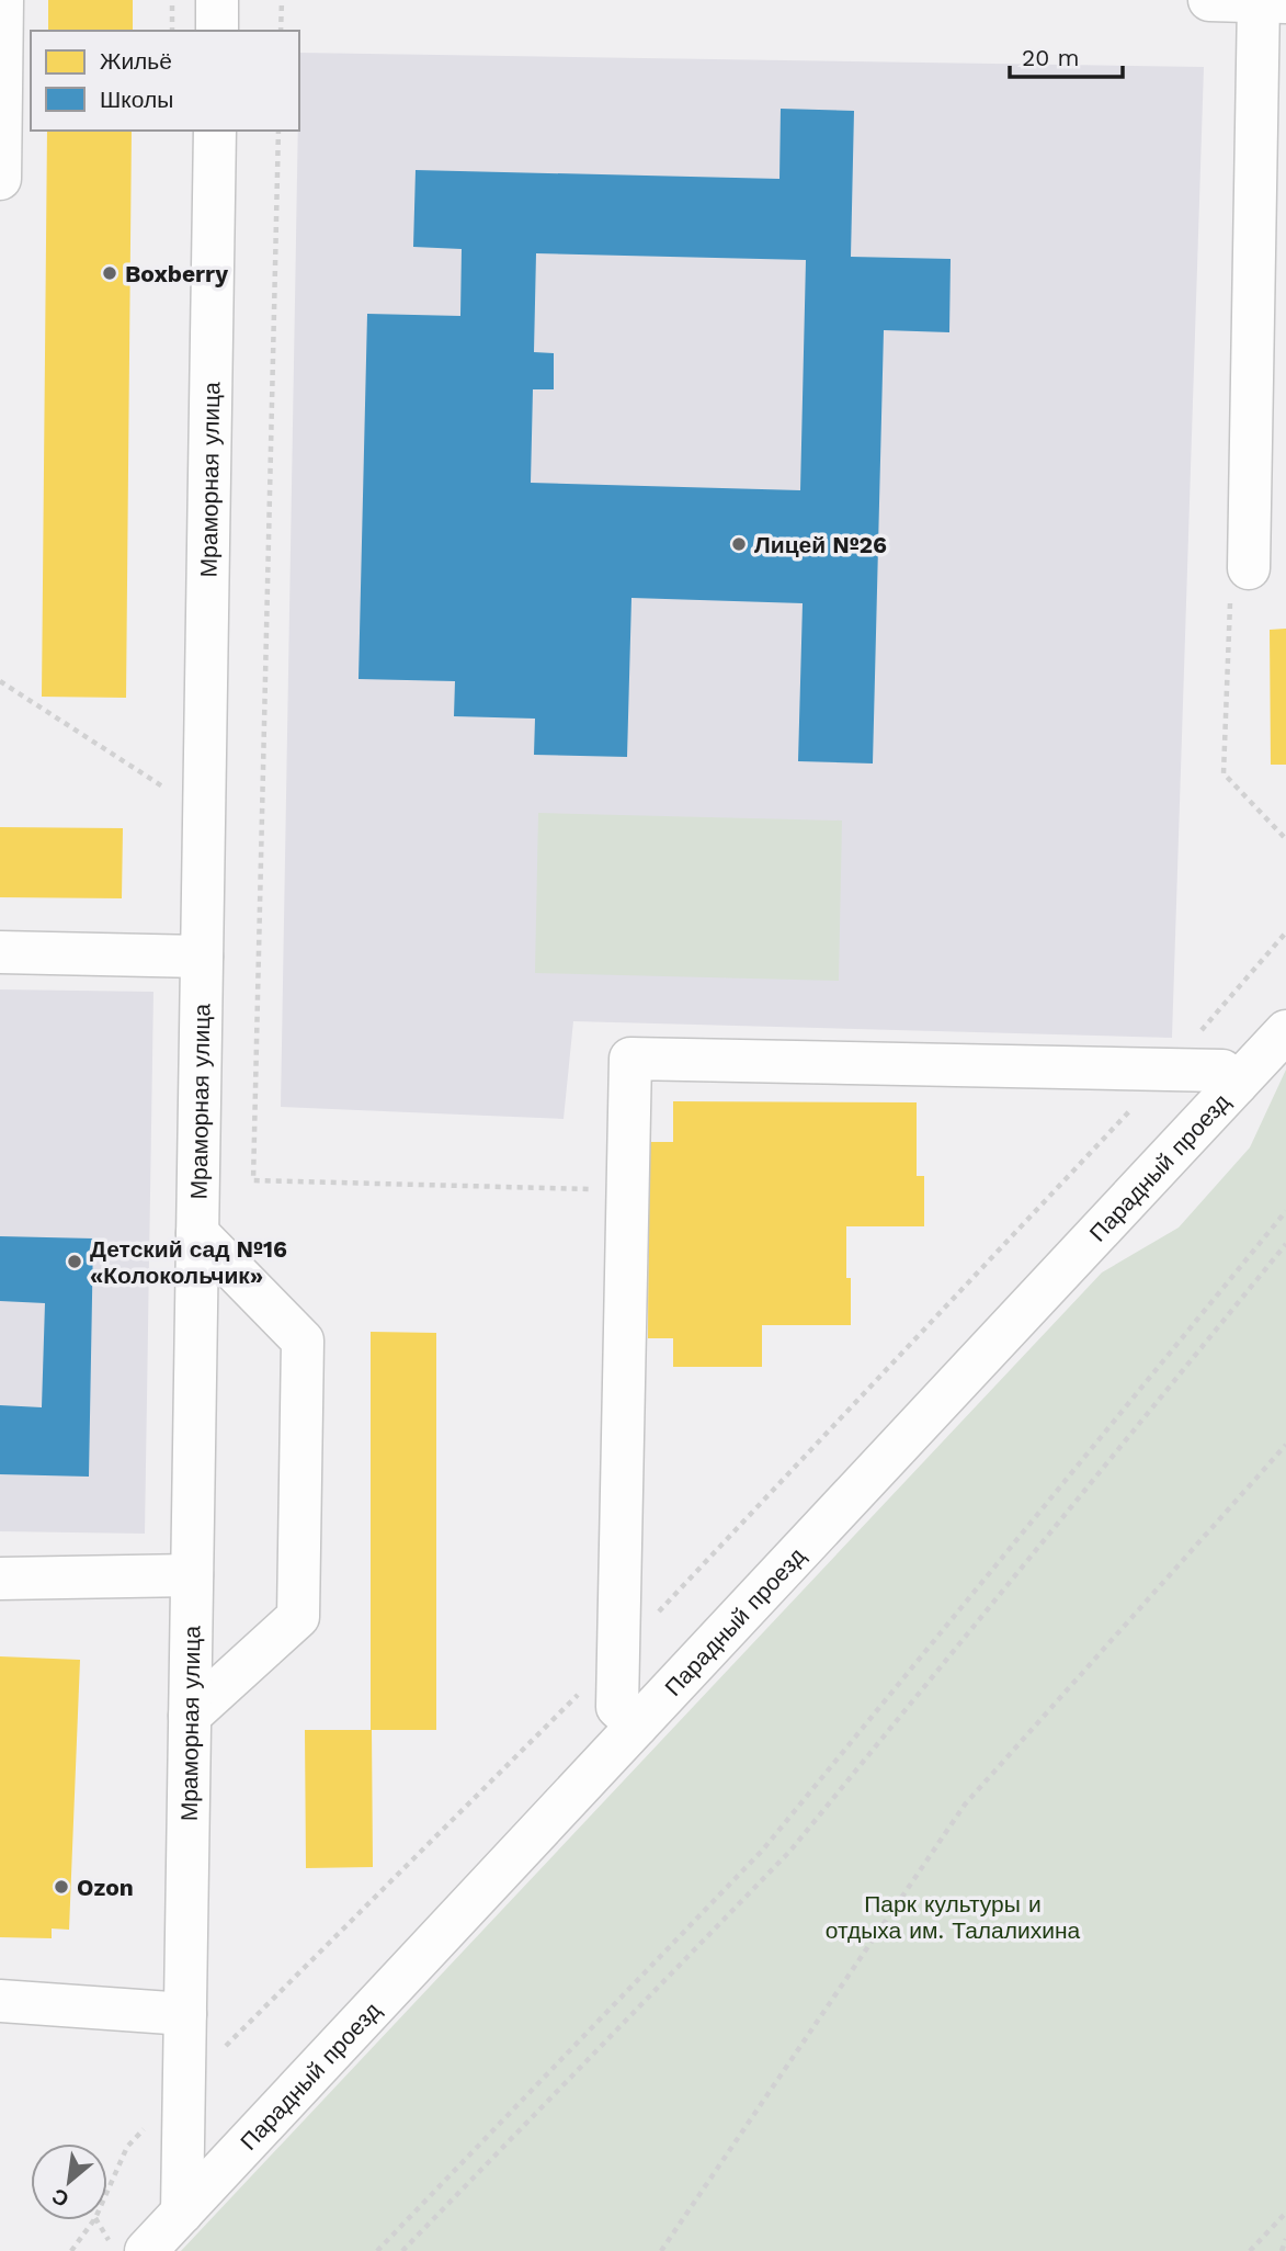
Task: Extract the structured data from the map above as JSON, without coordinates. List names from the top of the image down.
{
  "streets": {
    "street": ["Мраморная улица", "Парадный проезд"]
  },
  "crossings": [
    ["Мраморная улица", "Парадный проезд"]
  ],
  "parks": ["Парк культуры и отдыха им. Талалихина"],
  "places": [
    "Boxberry",
    "Лицей №26",
    "Детский сад №16 «Колокольчик»",
    "Ozon"
  ],
  "legend": ["Жильё", "Школы"],
  "scale_bar": "20 m",
  "north": "bottom left"
}
